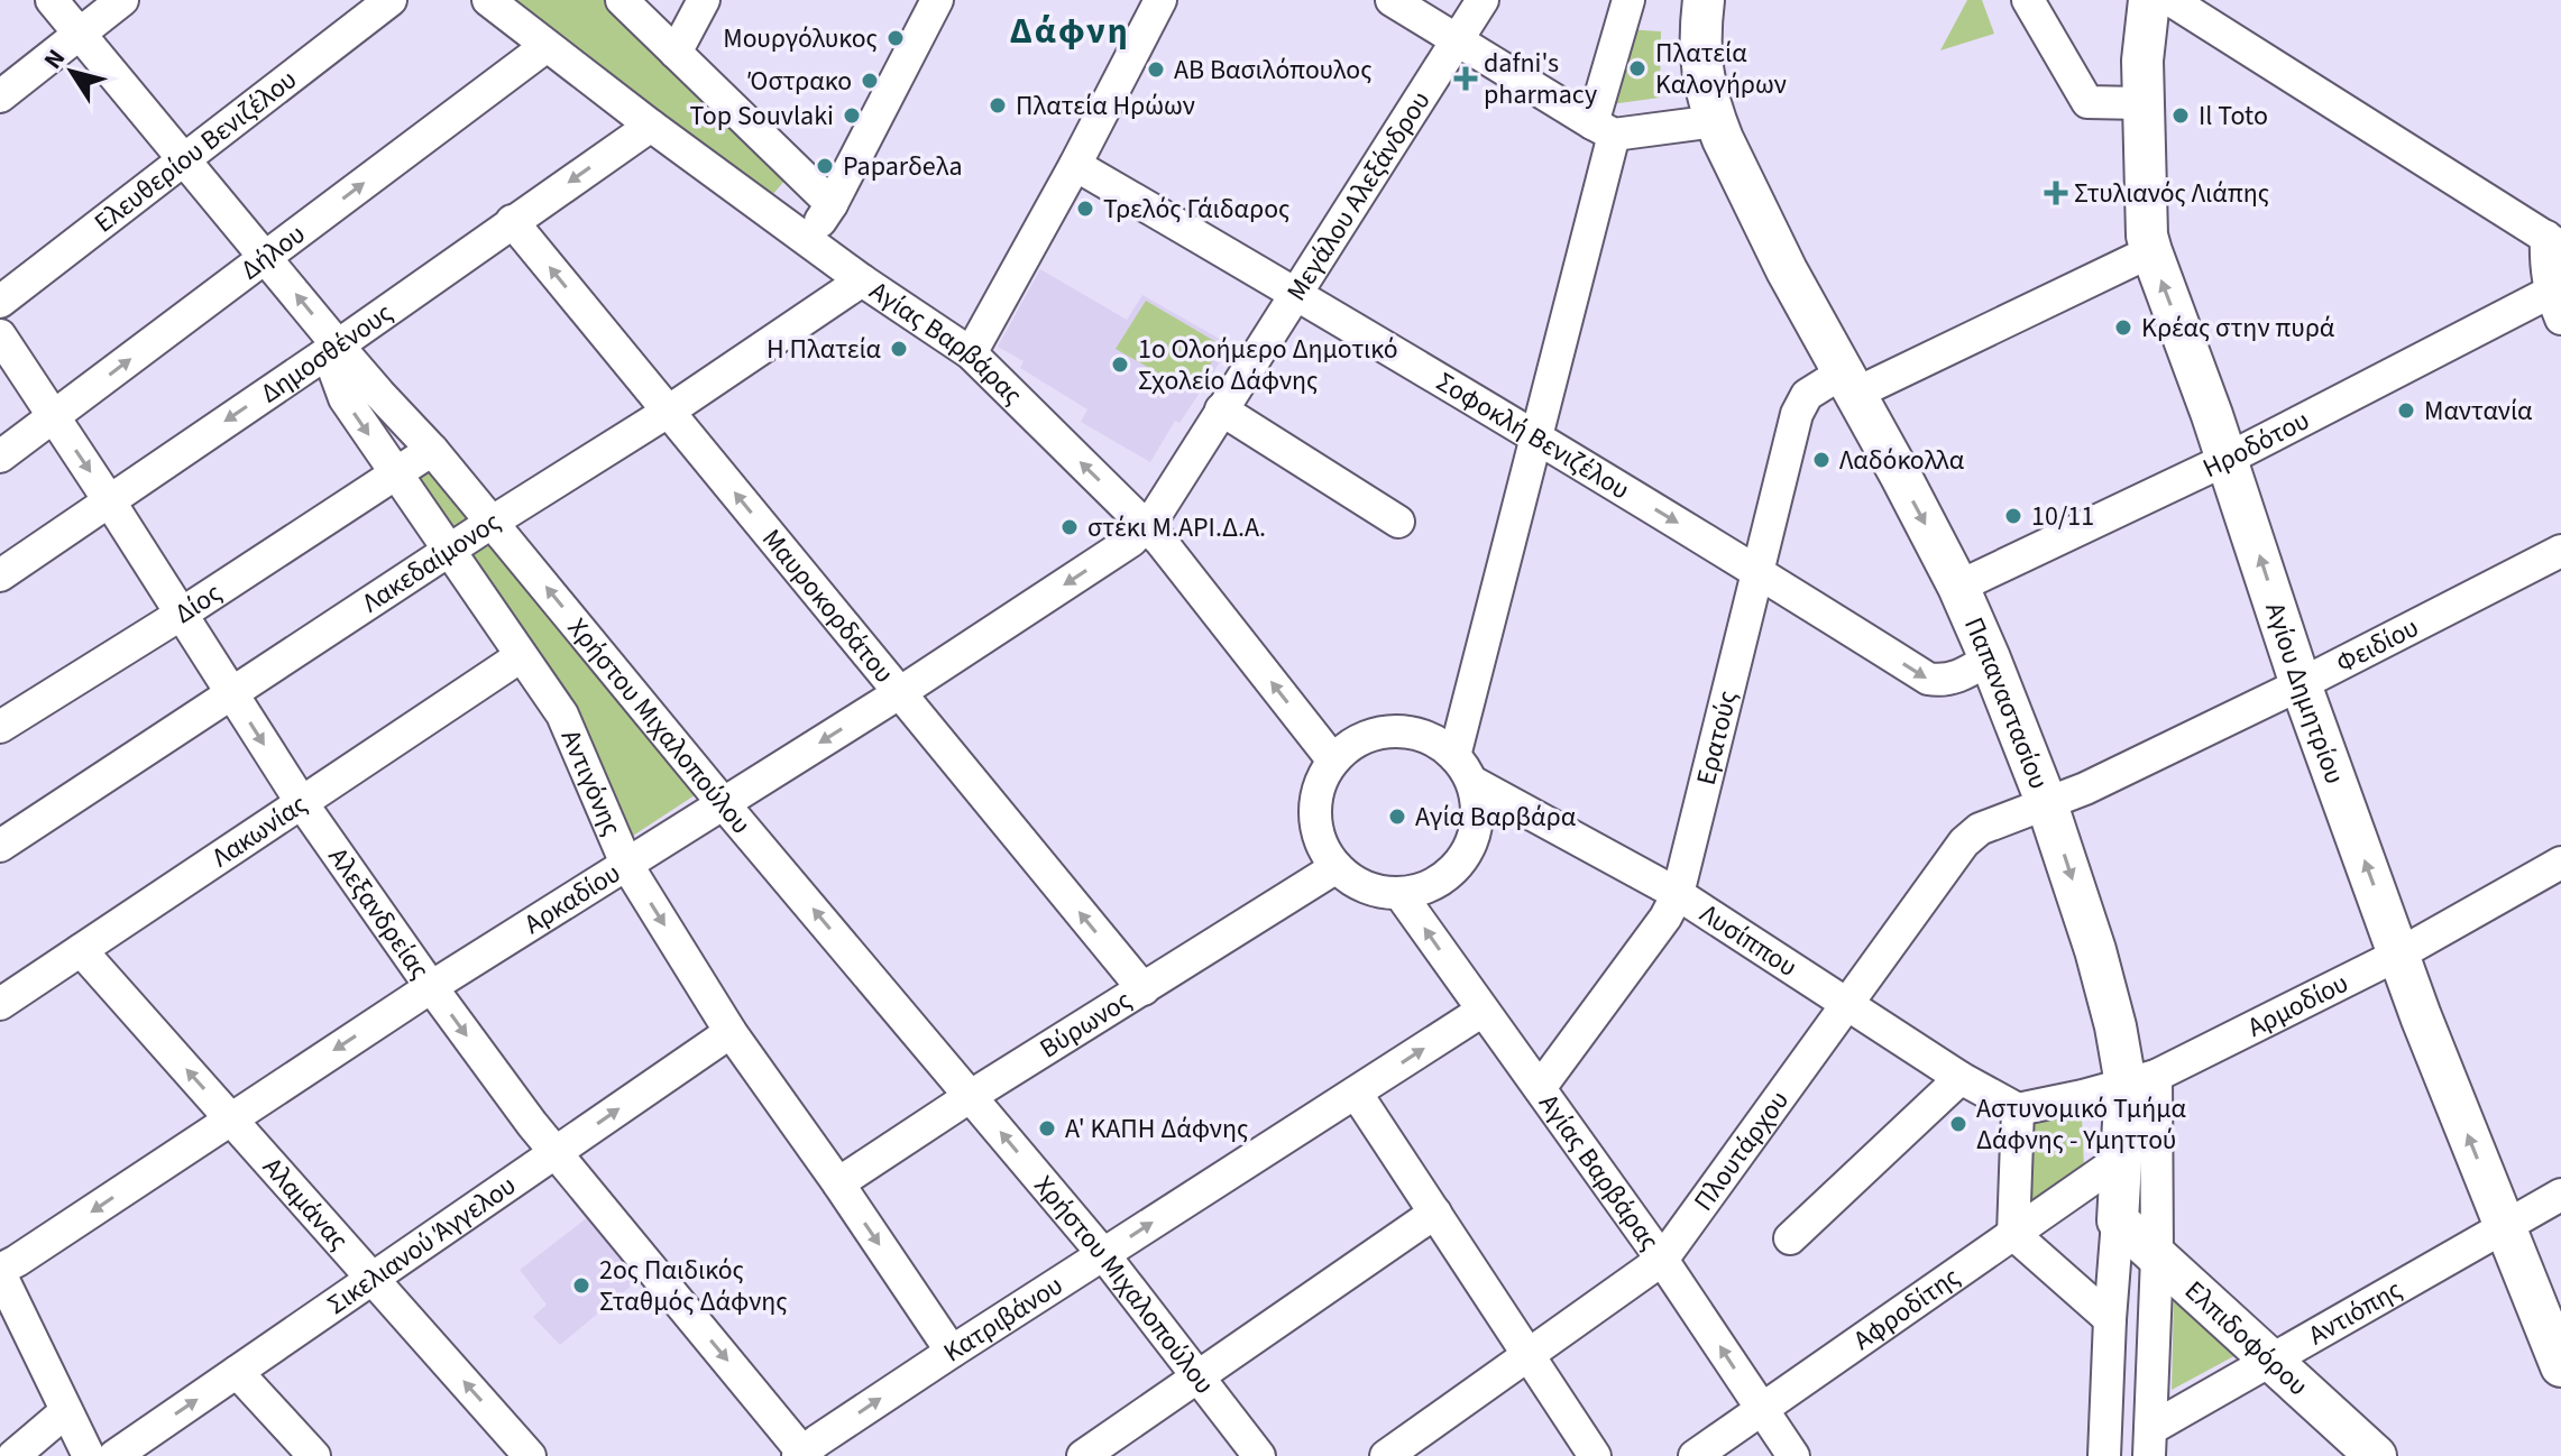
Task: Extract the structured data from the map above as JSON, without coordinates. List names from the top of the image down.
{
  "streets": {
    "main road": ["Αγίου Δημητρίου", "Παπαναστασίου", "Ελπιδοφόρου"],
    "street": [
      "Ελευθερίου Βενιζέλου",
      "Μεγάλου Αλεξάνδρου",
      "Δήλου",
      "Αγίας Βαρβάρας",
      "Δημοσθένους",
      "Σοφοκλή Βενιζέλου",
      "Ηροδότου",
      "Λακεδαίμονος",
      "Δίος",
      "Μαυροκορδάτου",
      "Φειδίου",
      "Χρήστου Μιχαλοπούλου",
      "Ερατούς",
      "Αντιγόνης",
      "Λακωνίας",
      "Αρκαδίου",
      "Αλεξανδρείας",
      "Λυσίππου",
      "Αρμοδίου",
      "Βύρωνος",
      "Πλουτάρχου",
      "Αλαμάνας",
      "Σικελιανού Άγγελου",
      "Αφροδίτης",
      "Αντιόπης",
      "Κατριβάνου"
    ]
  },
  "crossings": [
    ["Ελευθερίου Βενιζέλου", "Χρήστου Μιχαλοπούλου"],
    ["Μεγάλου Αλεξάνδρου", "Αγίας Βαρβάρας"],
    ["Μεγάλου Αλεξάνδρου", "Σοφοκλή Βενιζέλου"],
    ["Μεγάλου Αλεξάνδρου", "Αρκαδίου"],
    ["Δήλου", "Αγίας Βαρβάρας"],
    ["Δήλου", "Χρήστου Μιχαλοπούλου"],
    ["Δήλου", "Αλεξανδρείας"],
    ["Αγίας Βαρβάρας", "Δημοσθένους"],
    ["Αγίας Βαρβάρας", "Λακεδαίμονος"],
    ["Αγίας Βαρβάρας", "Ερατούς"],
    ["Αγίας Βαρβάρας", "Αρκαδίου"],
    ["Αγίας Βαρβάρας", "Λυσίππου"],
    ["Αγίας Βαρβάρας", "Βύρωνος"],
    ["Αγίας Βαρβάρας", "Πλουτάρχου"],
    ["Αγίας Βαρβάρας", "Αφροδίτης"],
    ["Αγίας Βαρβάρας", "Κατριβάνου"],
    ["Δημοσθένους", "Μαυροκορδάτου"],
    ["Δημοσθένους", "Χρήστου Μιχαλοπούλου"],
    ["Δημοσθένους", "Αντιγόνης"],
    ["Δημοσθένους", "Αλεξανδρείας"],
    ["Σοφοκλή Βενιζέλου", "Παπαναστασίου"],
    ["Σοφοκλή Βενιζέλου", "Ερατούς"],
    ["Ηροδότου", "Αγίου Δημητρίου"],
    ["Ηροδότου", "Παπαναστασίου"],
    ["Λακεδαίμονος", "Μαυροκορδάτου"],
    ["Λακεδαίμονος", "Χρήστου Μιχαλοπούλου"],
    ["Λακεδαίμονος", "Αντιγόνης"],
    ["Λακεδαίμονος", "Αλεξανδρείας"],
    ["Δίος", "Χρήστου Μιχαλοπούλου"],
    ["Δίος", "Αντιγόνης"],
    ["Δίος", "Αλεξανδρείας"],
    ["Μαυροκορδάτου", "Αρκαδίου"],
    ["Μαυροκορδάτου", "Βύρωνος"],
    ["Φειδίου", "Αγίου Δημητρίου"],
    ["Φειδίου", "Παπαναστασίου"],
    ["Φειδίου", "Πλουτάρχου"],
    ["Αγίου Δημητρίου", "Ερατούς"],
    ["Αγίου Δημητρίου", "Αρμοδίου"],
    ["Αγίου Δημητρίου", "Αντιόπης"],
    ["Παπαναστασίου", "Ερατούς"],
    ["Παπαναστασίου", "Αρμοδίου"],
    ["Παπαναστασίου", "Πλουτάρχου"],
    ["Παπαναστασίου", "Αφροδίτης"],
    ["Παπαναστασίου", "Αντιόπης"],
    ["Παπαναστασίου", "Ελπιδοφόρου"],
    ["Χρήστου Μιχαλοπούλου", "Αντιγόνης"],
    ["Χρήστου Μιχαλοπούλου", "Αρκαδίου"],
    ["Χρήστου Μιχαλοπούλου", "Βύρωνος"],
    ["Χρήστου Μιχαλοπούλου", "Κατριβάνου"],
    ["Ερατούς", "Λυσίππου"],
    ["Αντιγόνης", "Λακωνίας"],
    ["Αντιγόνης", "Αρκαδίου"],
    ["Αντιγόνης", "Βύρωνος"],
    ["Αντιγόνης", "Σικελιανού Άγγελου"],
    ["Αντιγόνης", "Κατριβάνου"],
    ["Λακωνίας", "Αλεξανδρείας"],
    ["Λακωνίας", "Αλαμάνας"],
    ["Αρκαδίου", "Αλεξανδρείας"],
    ["Αρκαδίου", "Αλαμάνας"],
    ["Αλεξανδρείας", "Σικελιανού Άγγελου"],
    ["Αλεξανδρείας", "Κατριβάνου"],
    ["Λυσίππου", "Αρμοδίου"],
    ["Λυσίππου", "Βύρωνος"],
    ["Λυσίππου", "Πλουτάρχου"],
    ["Αλαμάνας", "Σικελιανού Άγγελου"],
    ["Αντιόπης", "Ελπιδοφόρου"]
  ],
  "one_way": [
    "Δήλου",
    "Δημοσθένους",
    "Σοφοκλή Βενιζέλου",
    "Μαυροκορδάτου",
    "Αγίου Δημητρίου",
    "Χρήστου Μιχαλοπούλου",
    "Αντιγόνης",
    "Αρκαδίου",
    "Αλεξανδρείας",
    "Αλαμάνας",
    "Σικελιανού Άγγελου"
  ],
  "districts": ["Δάφνη"],
  "places": {
    "other": [
      "Μουργόλυκος",
      "Πλατεία Καλογήρων",
      "ΑΒ Βασιλόπουλος",
      "Όστρακο",
      "Πλατεία Ηρώων",
      "Top Souvlaki",
      "Il Toto",
      "Paparδeλa",
      "Τρελός Γάιδαρος",
      "Κρέας στην πυρά",
      "Η Πλατεία",
      "1ο Ολοήμερο Δημοτικό Σχολείο Δάφνης",
      "Μαντανία",
      "Λαδόκολλα",
      "10/11",
      "στέκι Μ.ΑΡΙ.Δ.Α.",
      "Αγία Βαρβάρα",
      "Αστυνομικό Τμήμα Δάφνης - Υμηττού",
      "Α' ΚΑΠΗ Δάφνης",
      "2ος Παιδικός Σταθμός Δάφνης"
    ],
    "health": ["dafni's pharmacy", "Στυλιανός Λιάπης"]
  },
  "north": "top left"
}
